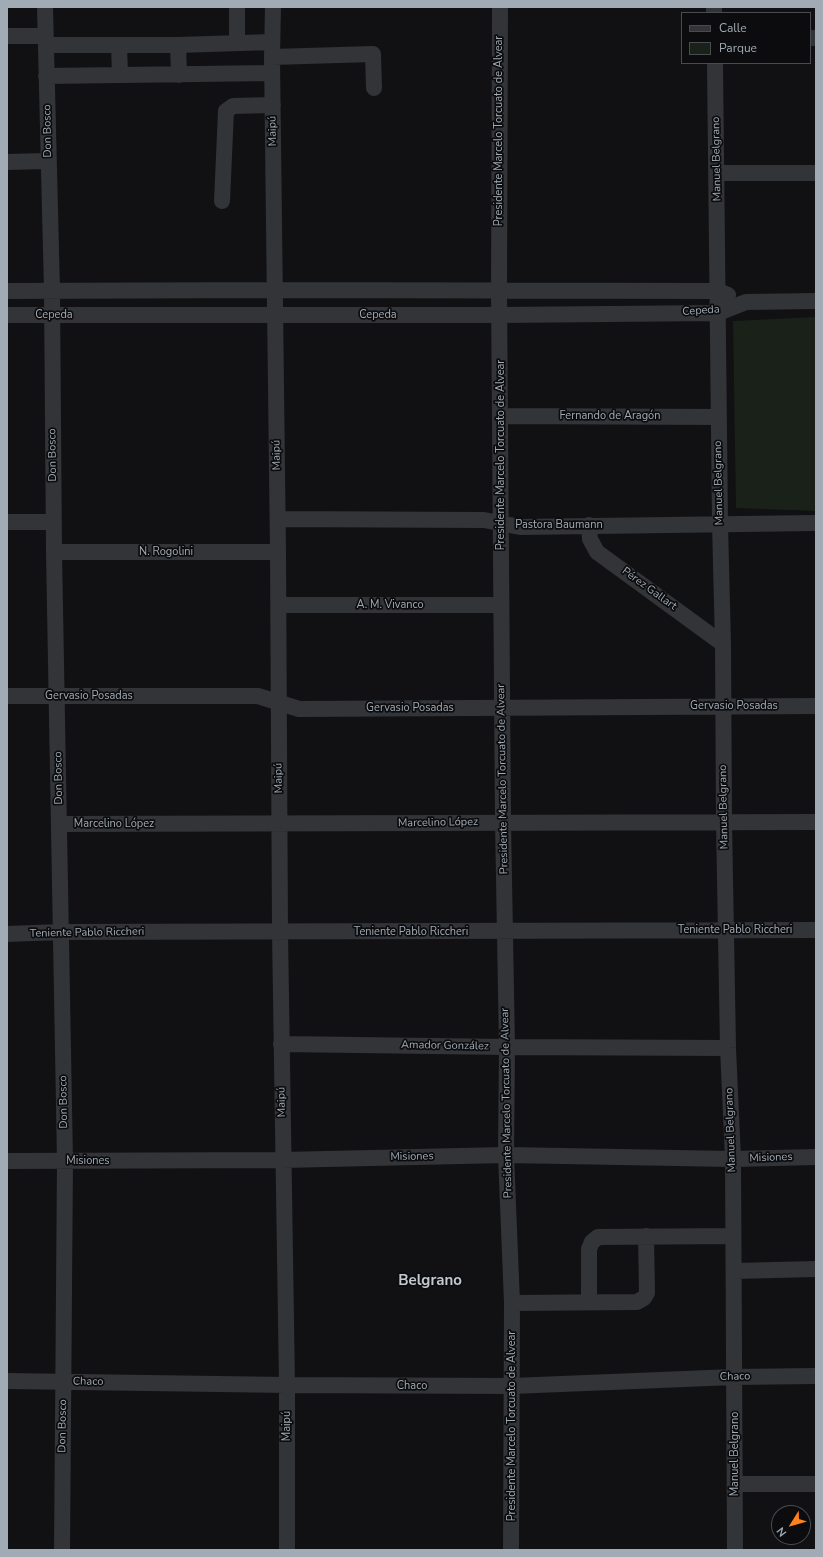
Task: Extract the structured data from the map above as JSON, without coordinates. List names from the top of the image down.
{
  "streets": {
    "street": [
      "Don Bosco",
      "Maipú",
      "Presidente Marcelo Torcuato de Alvear",
      "Manuel Belgrano",
      "Cepeda",
      "Fernando de Aragón",
      "Pastora Baumann",
      "N. Rogolini",
      "Pérez Gallart",
      "A. M. Vivanco",
      "Gervasio Posadas",
      "Marcelino López",
      "Teniente Pablo Riccheri",
      "Amador González",
      "Misiones",
      "Chaco"
    ]
  },
  "crossings": [
    ["Don Bosco", "Cepeda"],
    ["Don Bosco", "N. Rogolini"],
    ["Don Bosco", "Gervasio Posadas"],
    ["Don Bosco", "Marcelino López"],
    ["Don Bosco", "Teniente Pablo Riccheri"],
    ["Don Bosco", "Misiones"],
    ["Don Bosco", "Chaco"],
    ["Maipú", "Cepeda"],
    ["Maipú", "Pastora Baumann"],
    ["Maipú", "N. Rogolini"],
    ["Maipú", "A. M. Vivanco"],
    ["Maipú", "Gervasio Posadas"],
    ["Maipú", "Marcelino López"],
    ["Maipú", "Teniente Pablo Riccheri"],
    ["Maipú", "Amador González"],
    ["Maipú", "Misiones"],
    ["Maipú", "Chaco"],
    ["Presidente Marcelo Torcuato de Alvear", "Cepeda"],
    ["Presidente Marcelo Torcuato de Alvear", "Fernando de Aragón"],
    ["Presidente Marcelo Torcuato de Alvear", "Pastora Baumann"],
    ["Presidente Marcelo Torcuato de Alvear", "A. M. Vivanco"],
    ["Presidente Marcelo Torcuato de Alvear", "Gervasio Posadas"],
    ["Presidente Marcelo Torcuato de Alvear", "Marcelino López"],
    ["Presidente Marcelo Torcuato de Alvear", "Teniente Pablo Riccheri"],
    ["Presidente Marcelo Torcuato de Alvear", "Amador González"],
    ["Presidente Marcelo Torcuato de Alvear", "Misiones"],
    ["Presidente Marcelo Torcuato de Alvear", "Chaco"],
    ["Manuel Belgrano", "Cepeda"],
    ["Manuel Belgrano", "Fernando de Aragón"],
    ["Manuel Belgrano", "Pastora Baumann"],
    ["Manuel Belgrano", "Pérez Gallart"],
    ["Manuel Belgrano", "Gervasio Posadas"],
    ["Manuel Belgrano", "Marcelino López"],
    ["Manuel Belgrano", "Teniente Pablo Riccheri"],
    ["Manuel Belgrano", "Amador González"],
    ["Manuel Belgrano", "Misiones"],
    ["Manuel Belgrano", "Chaco"],
    ["Pastora Baumann", "Pérez Gallart"]
  ],
  "districts": ["Belgrano"],
  "legend": ["Calle", "Parque"],
  "north": "bottom left"
}
